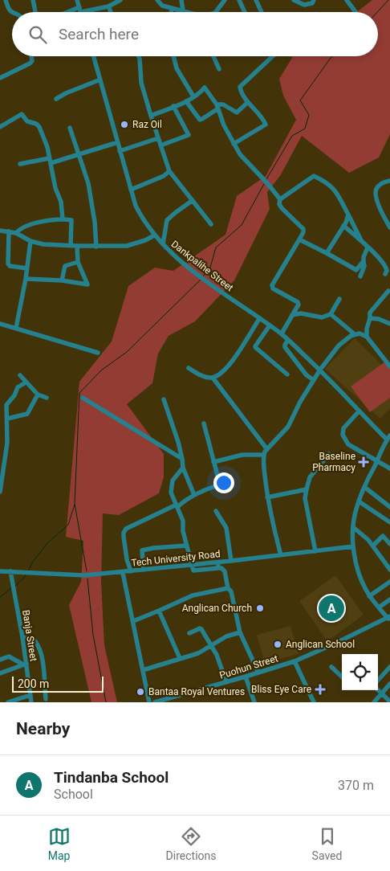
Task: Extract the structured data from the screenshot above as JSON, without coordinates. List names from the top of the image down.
{
  "streets": {
    "street": [
      "Dankpalihe Street",
      "Tech University Road",
      "Banja Street",
      "Puohun Street"
    ]
  },
  "crossings": [
    ["Tech University Road", "Banja Street"]
  ],
  "places": {
    "other": [
      "Raz Oil",
      "Anglican Church",
      "Anglican School",
      "Bantaa Royal Ventures"
    ],
    "health": ["Baseline Pharmacy", "Bliss Eye Care"]
  },
  "scale_bar": "200 m",
  "page": {
    "search": "Search here",
    "pins": "A",
    "scale": "200 m",
    "heading": "Nearby",
    "list": [
      {
        "mark": "A",
        "name": "Tindanba School",
        "note": "School",
        "value": "370 m"
      }
    ],
    "nav": ["Map", "Directions", "Saved"]
  }
}
